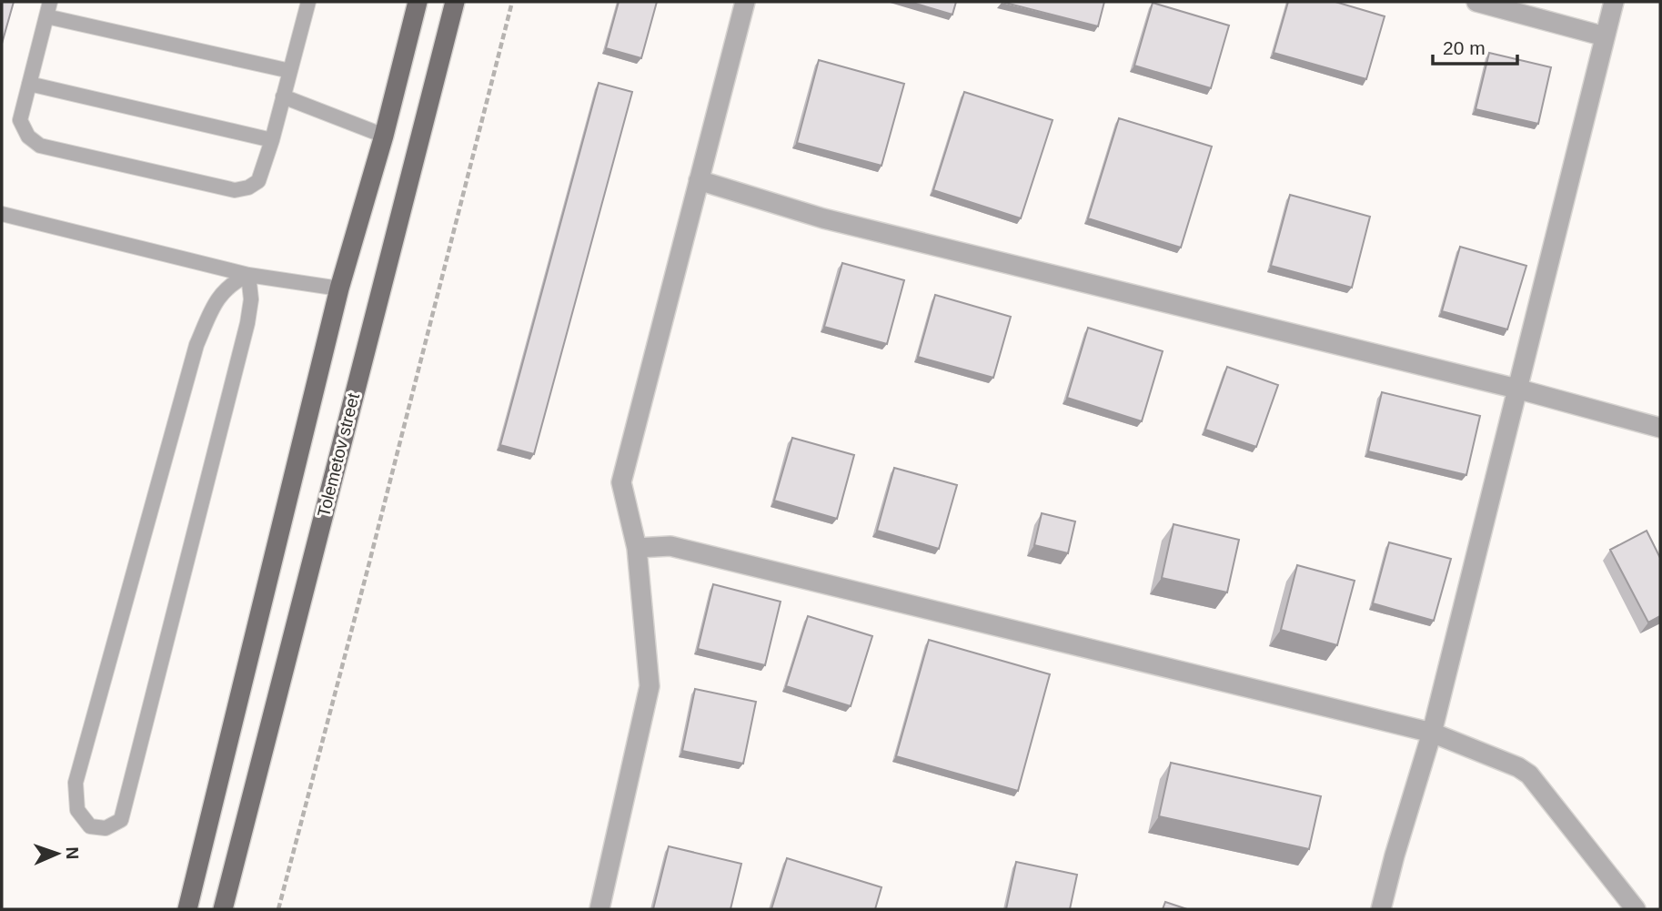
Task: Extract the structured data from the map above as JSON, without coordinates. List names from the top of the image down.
{
  "streets": {
    "main road": ["Tolemetov street"]
  },
  "scale_bar": "20 m",
  "north": "right"
}
